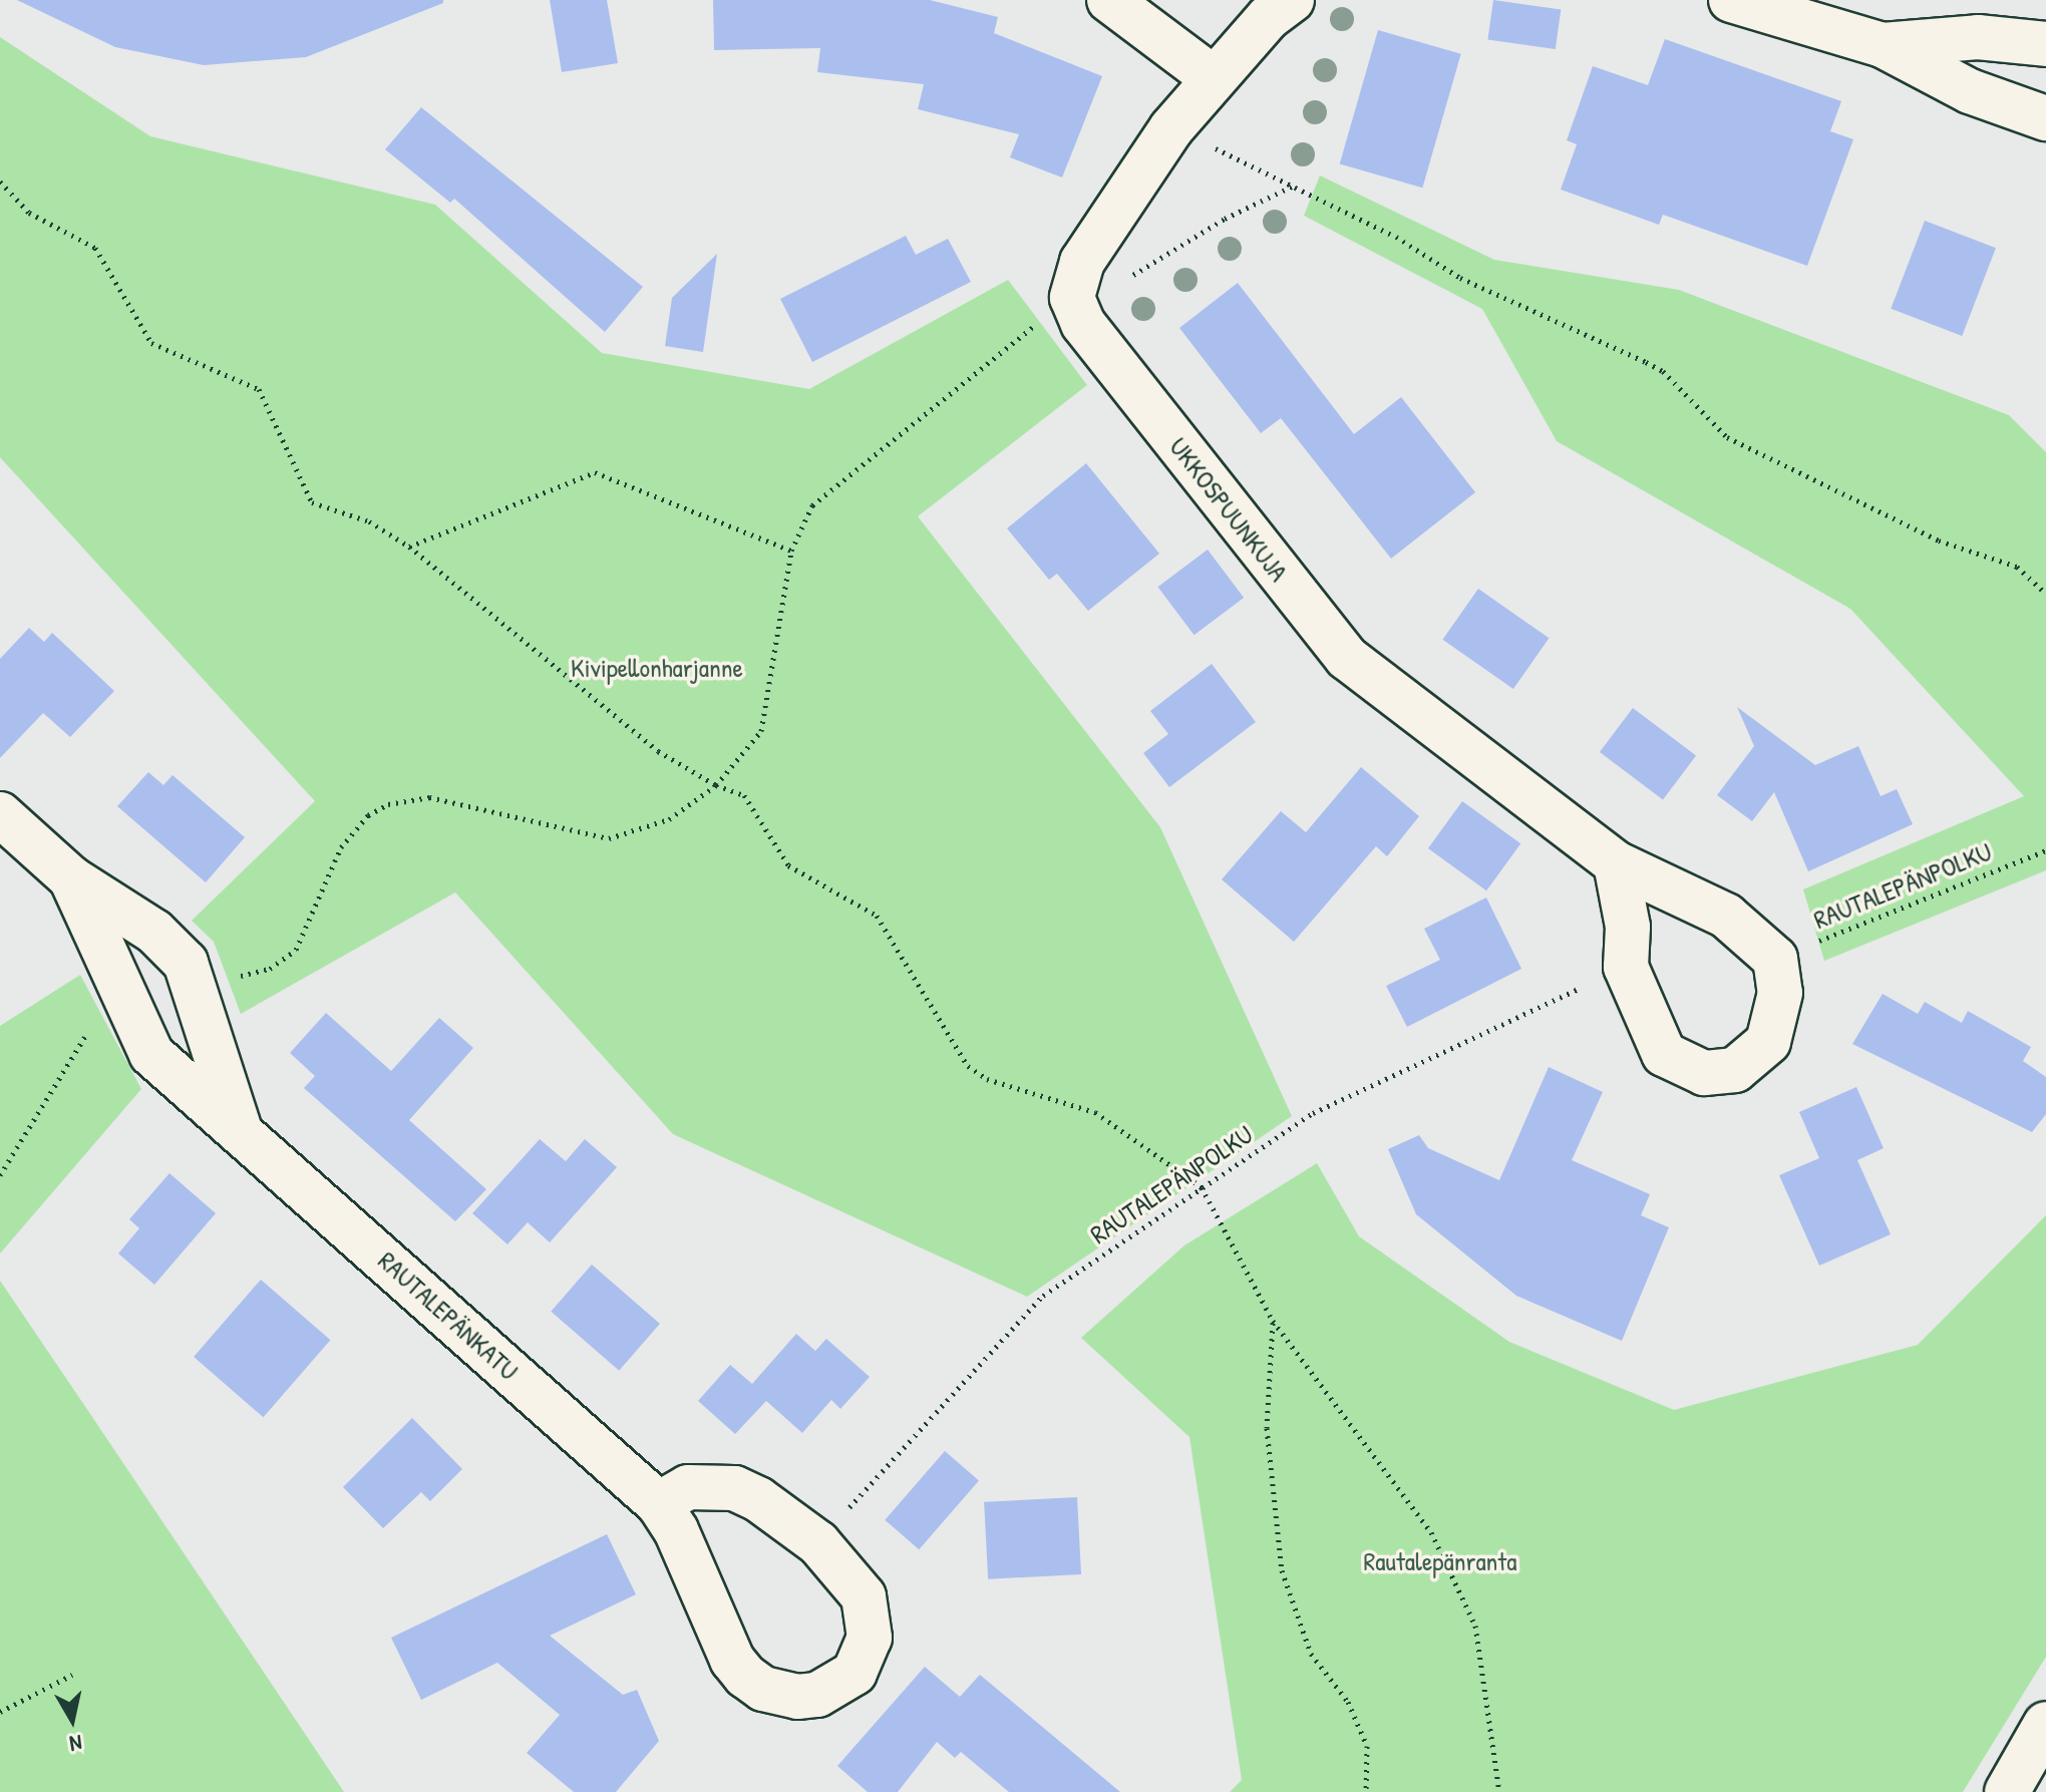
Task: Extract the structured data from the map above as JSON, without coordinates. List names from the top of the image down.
{
  "streets": {
    "street": ["UKKOSPUUNKUJA", "RAUTALEPÄNKATU"],
    "path": ["RAUTALEPÄNPOLKU"]
  },
  "crossings": [
    ["UKKOSPUUNKUJA", "RAUTALEPÄNPOLKU"],
    ["RAUTALEPÄNPOLKU", "RAUTALEPÄNKATU"]
  ],
  "parks": ["Kivipellonharjanne", "Rautalepänranta"],
  "north": "bottom"
}
